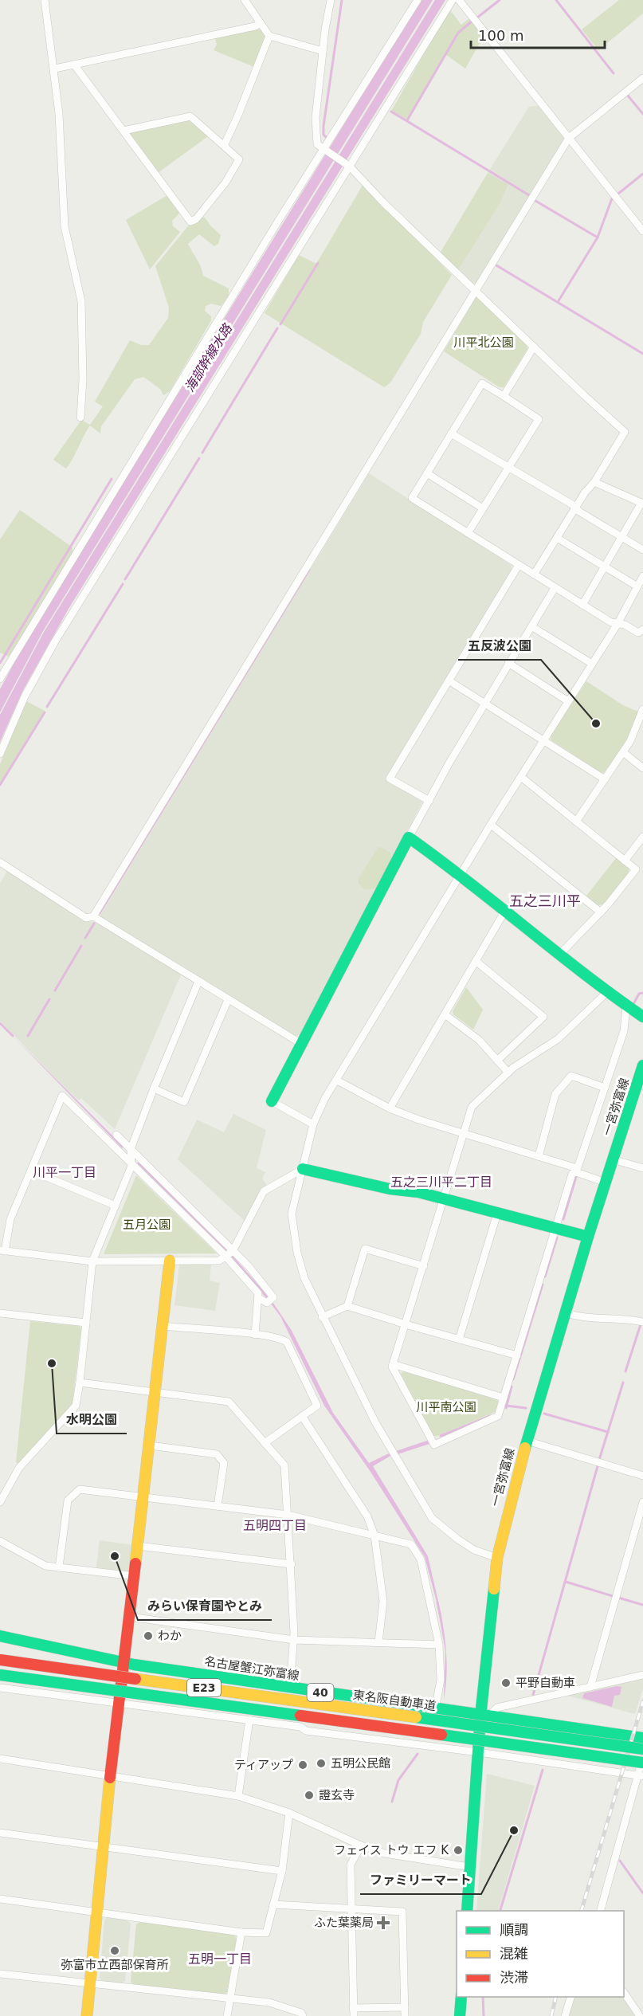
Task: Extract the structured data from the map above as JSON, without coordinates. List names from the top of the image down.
{
  "streets": {
    "main road": [
      "一宮弥富線",
      "名古屋蟹江弥富線",
      "E23",
      "40",
      "東名阪自動車道"
    ]
  },
  "crossings": [
    ["一宮弥富線", "名古屋蟹江弥富線"]
  ],
  "districts": [
    "五之三川平",
    "川平一丁目",
    "五之三川平二丁目",
    "五明四丁目",
    "五明一丁目"
  ],
  "water": ["海部幹線水路"],
  "parks": ["川平北公園", "五月公園", "川平南公園"],
  "places": {
    "other": [
      "五反波公園",
      "水明公園",
      "みらい保育園やとみ",
      "わか",
      "平野自動車",
      "五明公民館",
      "ティアップ",
      "證玄寺",
      "ファミリーマート",
      "フェイス トウ エフ K",
      "弥富市立西部保育所"
    ],
    "health": ["ふた葉薬局"]
  },
  "legend": ["順調", "混雑", "渋滞"],
  "scale_bar": "100 m"
}
